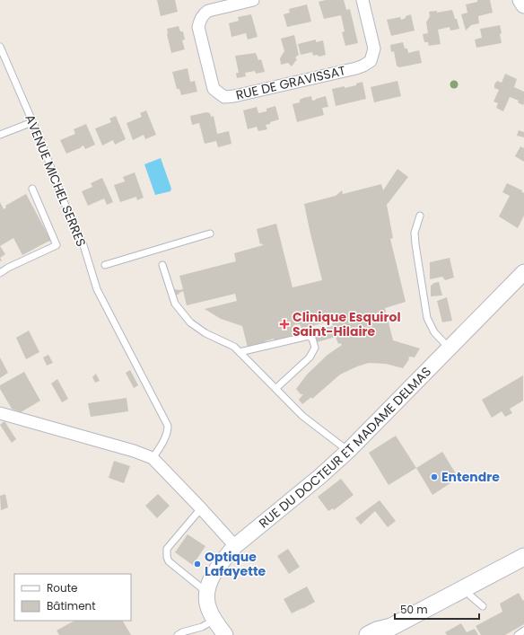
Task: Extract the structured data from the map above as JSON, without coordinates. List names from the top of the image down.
{
  "streets": {
    "street": ["RUE DE GRAVISSAT", "RUE DU DOCTEUR ET MADAME DELMAS"],
    "lane": ["AVENUE MICHEL SERRES"]
  },
  "places": {
    "health": ["Clinique Esquirol Saint-Hilaire"],
    "other": ["Entendre", "Optique Lafayette"]
  },
  "legend": ["Route", "Bâtiment"],
  "scale_bar": "50 m"
}
